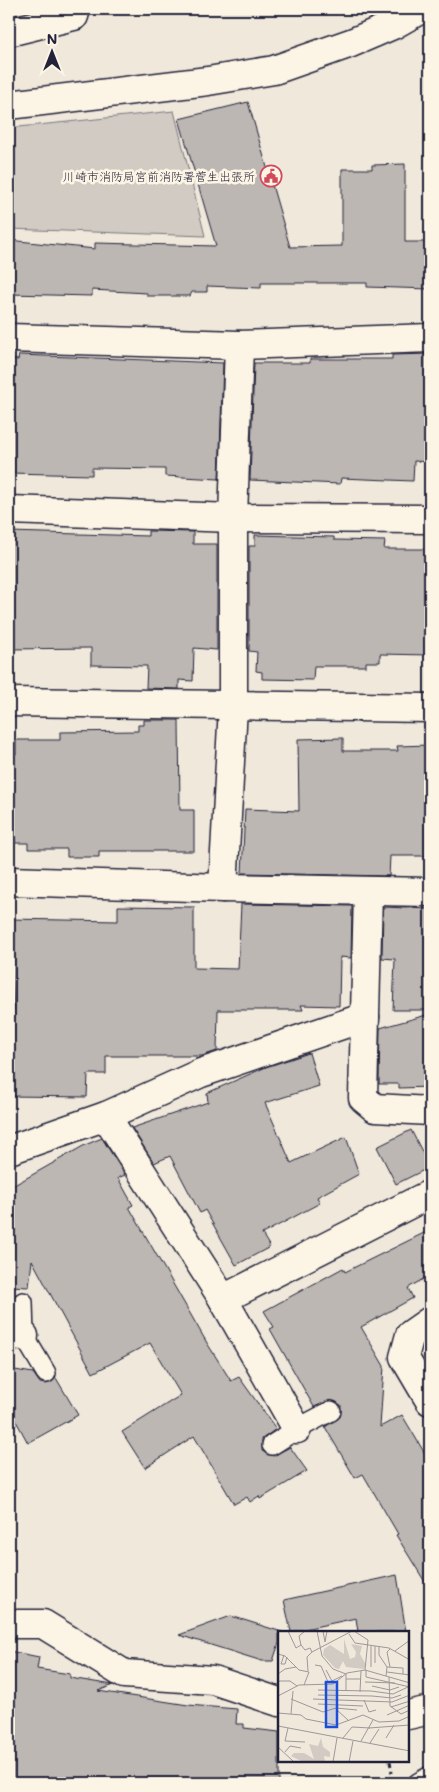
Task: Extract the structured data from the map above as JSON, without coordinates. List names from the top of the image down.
{
  "places": {
    "public building": ["川崎市消防局宮前消防署菅生出張所"]
  },
  "north": "top"
}
